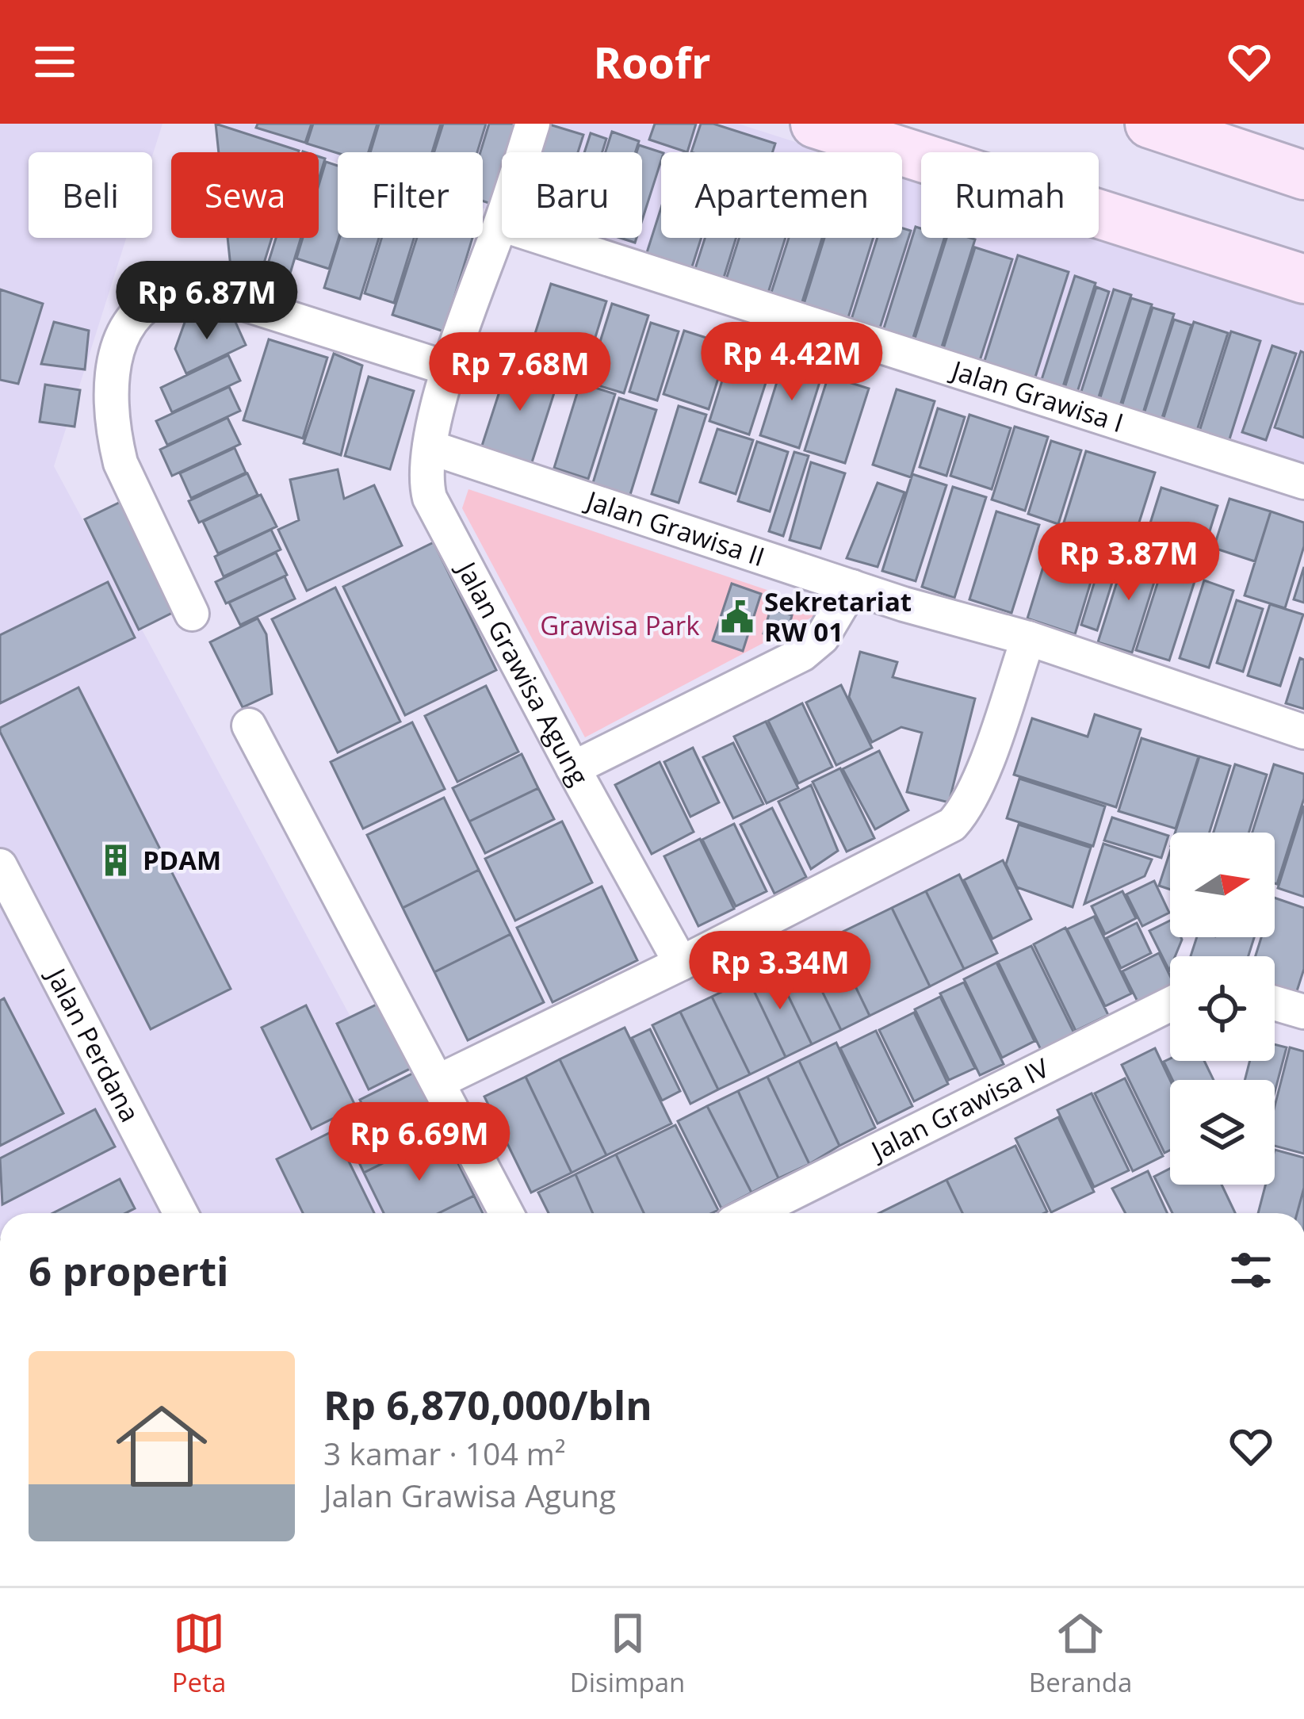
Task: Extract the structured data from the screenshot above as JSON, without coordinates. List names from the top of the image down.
{
  "streets": {
    "street": [
      "Jalan Grawisa I",
      "Jalan Grawisa II",
      "Jalan Grawisa Agung",
      "Jalan Perdana",
      "Jalan Grawisa IV"
    ]
  },
  "crossings": [
    ["Jalan Grawisa I", "Jalan Grawisa Agung"],
    ["Jalan Grawisa II", "Jalan Grawisa Agung"]
  ],
  "parks": ["Grawisa Park"],
  "places": {
    "public building": ["Sekretariat RW 01"],
    "building": ["PDAM"]
  },
  "north": "right",
  "page": {
    "header": "Roofr",
    "chip": [
      "Beli",
      "Sewa",
      "Filter",
      "Baru",
      "Apartemen",
      "Rumah"
    ],
    "price": [
      "Rp 6.87M",
      "Rp 4.42M",
      "Rp 7.68M",
      "Rp 3.87M",
      "Rp 3.34M",
      "Rp 6.69M"
    ],
    "heading": "6 properti",
    "list": [
      {
        "name": "Rp 6,870,000/bln",
        "note": "3 kamar · 104 m² · Jalan Grawisa Agung"
      }
    ],
    "tabs": ["Peta", "Disimpan", "Beranda"]
  }
}
